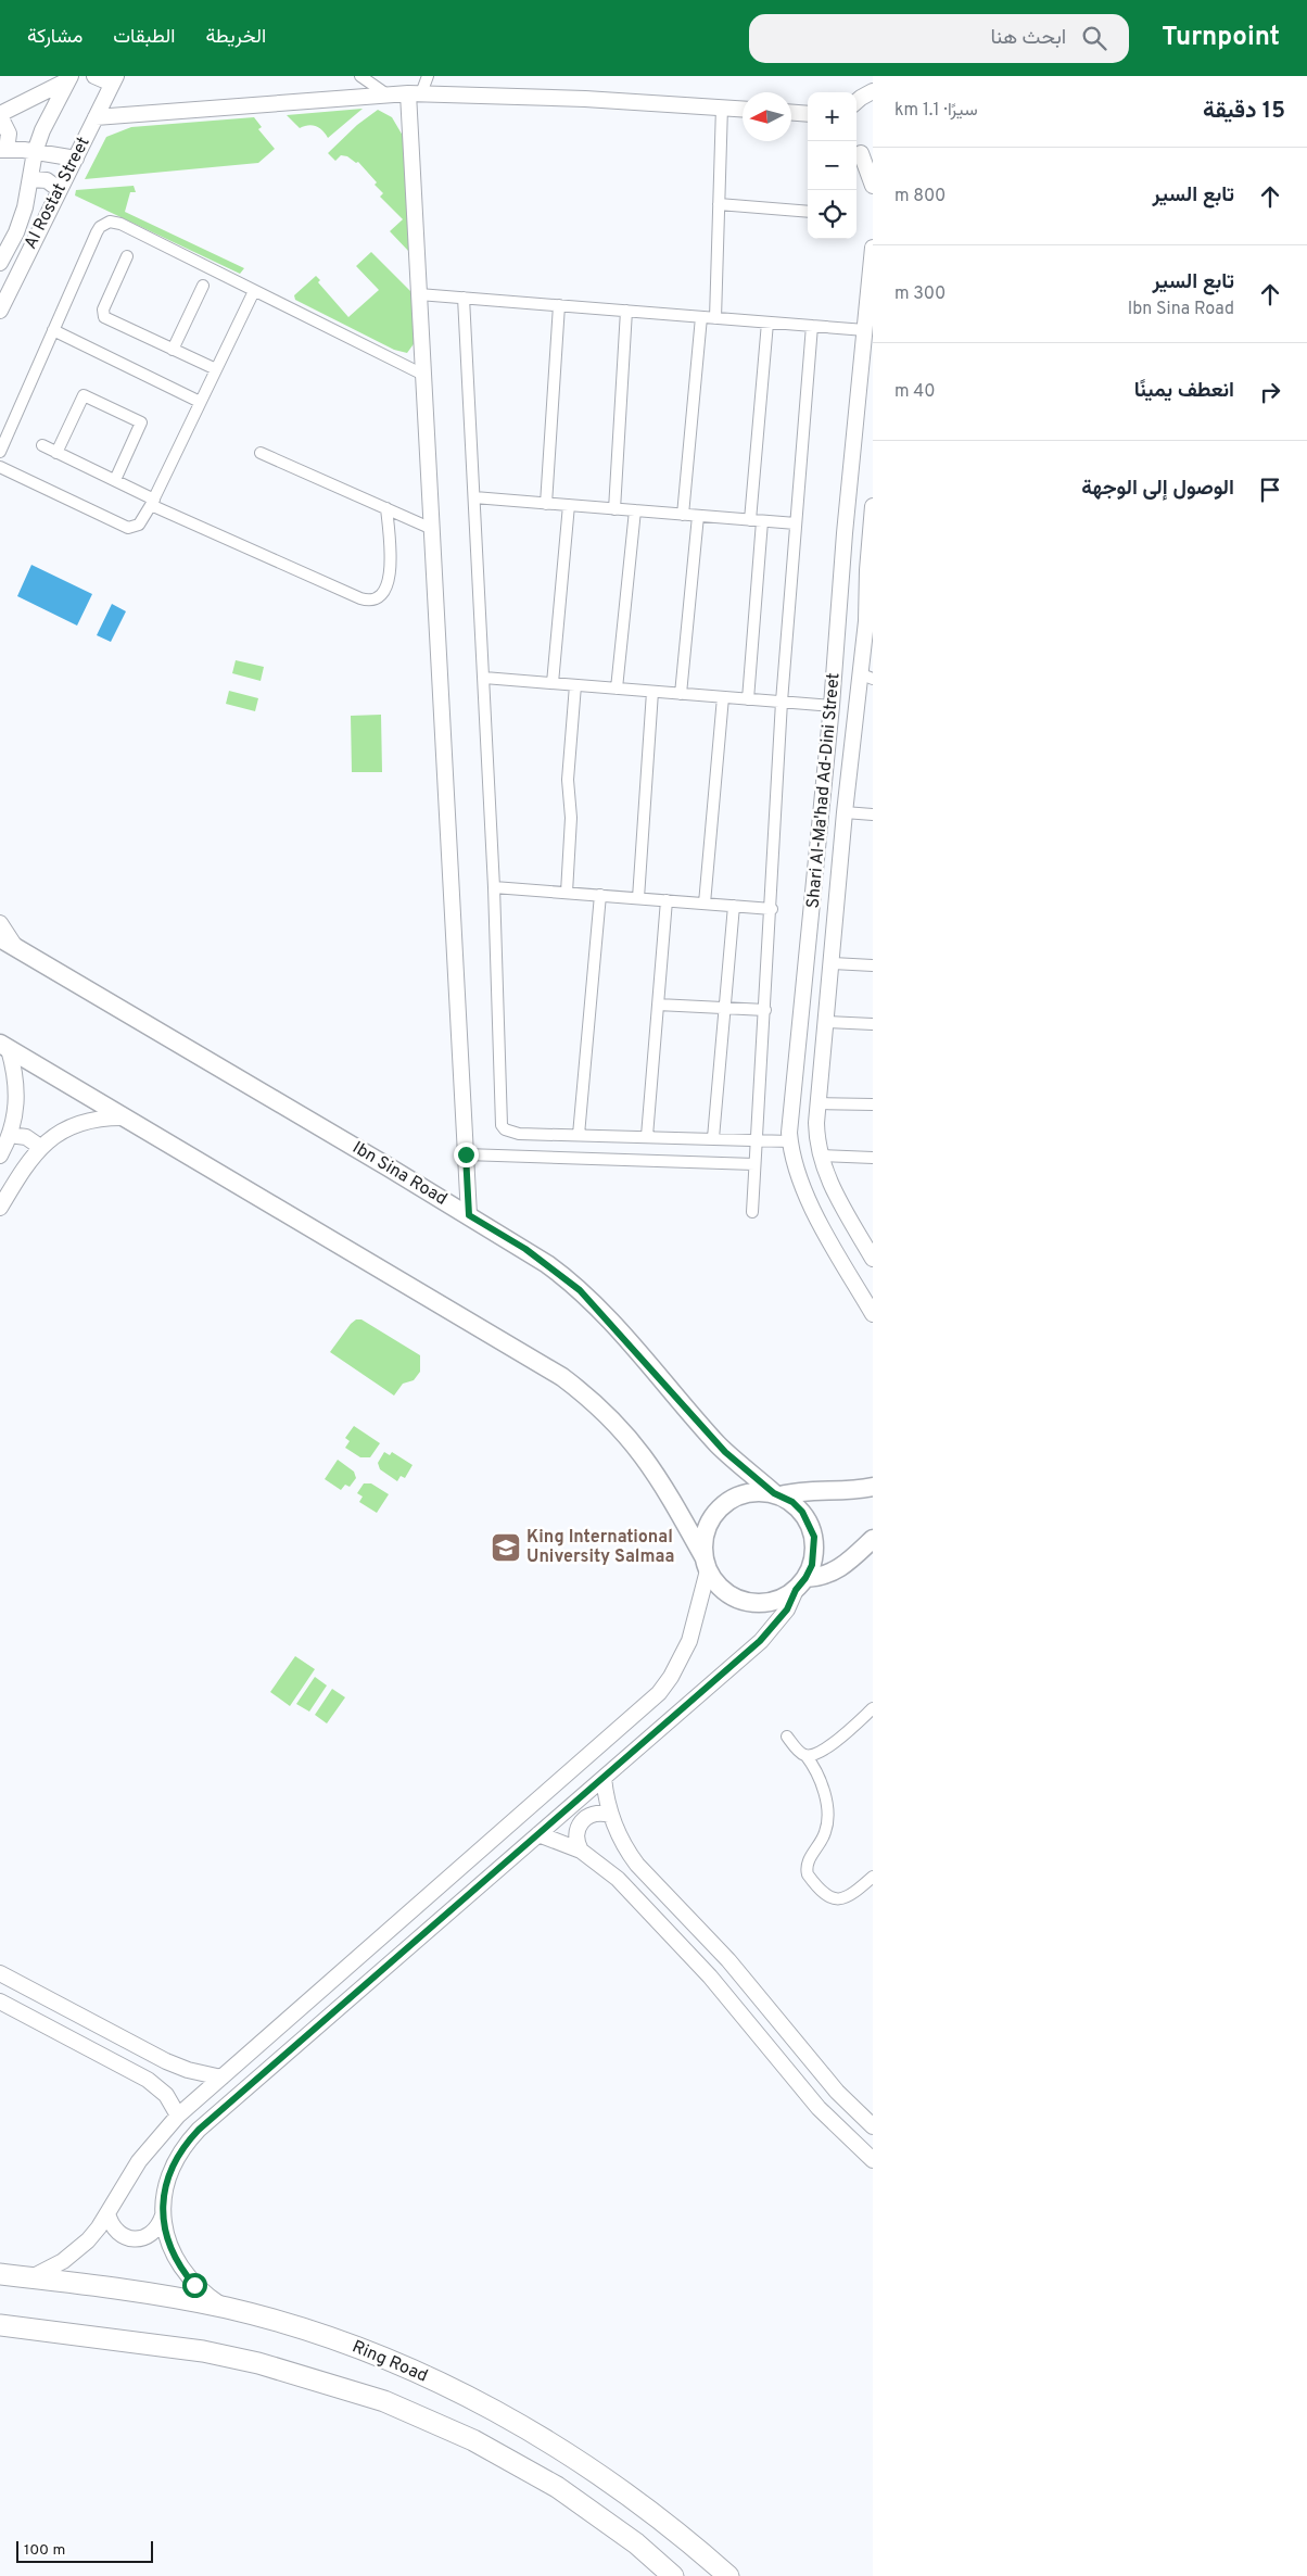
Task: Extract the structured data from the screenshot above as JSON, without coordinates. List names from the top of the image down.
{
  "streets": {
    "highway": ["Ring Road"],
    "main road": ["Ibn Sina Road"],
    "street": ["Al Rostat Street", "Shari Al-Ma'had Ad-Dini Street"]
  },
  "places": {
    "school or university": ["King International University Salmaa"]
  },
  "scale_bar": "100 m",
  "north": "left",
  "page": {
    "header": "Turnpoint",
    "search": "ابحث هنا",
    "nav": ["الخريطة", "الطبقات", "مشاركة"],
    "heading": ["15 دقيقة", "سيرًا · 1.1 km"],
    "map_buttons": ["+", "−"],
    "list": [
      ["تابع السير", "800 m"],
      ["تابع السير", "Ibn Sina Road", "300 m"],
      ["انعطف يمينًا", "40 m"],
      "الوصول إلى الوجهة"
    ],
    "scale": "100 m"
  }
}
